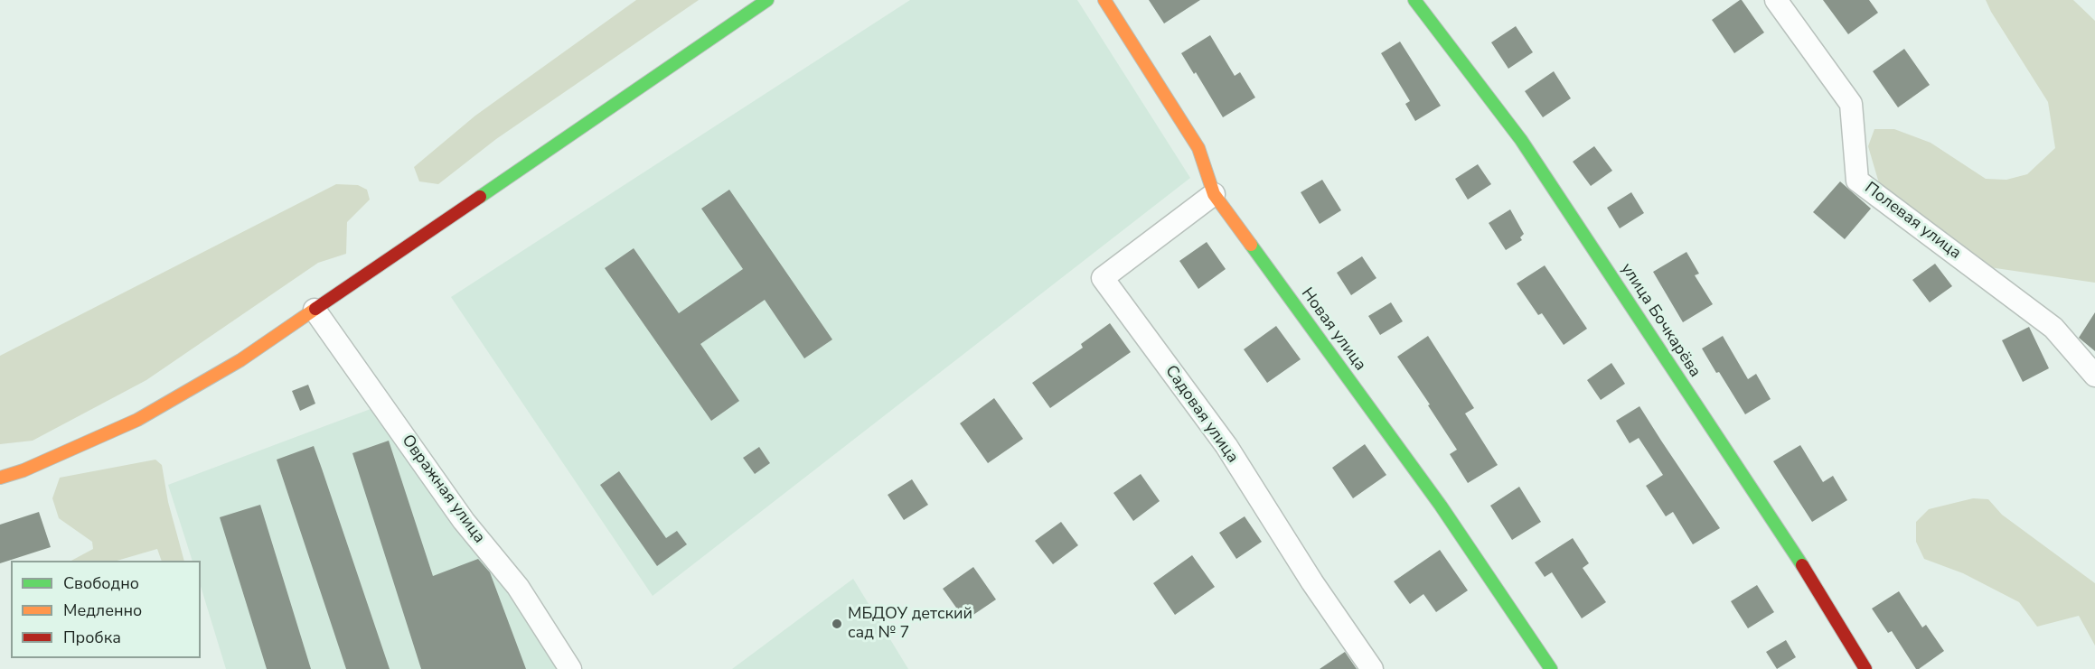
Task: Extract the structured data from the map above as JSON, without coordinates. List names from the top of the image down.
{
  "streets": {
    "street": [
      "Полевая улица",
      "улица Бочкарёва",
      "Новая улица",
      "Садовая улица",
      "Овражная улица"
    ]
  },
  "crossings": [
    ["Новая улица", "Садовая улица"]
  ],
  "places": ["МБДОУ детский сад № 7"],
  "legend": ["Свободно", "Медленно", "Пробка"]
}
